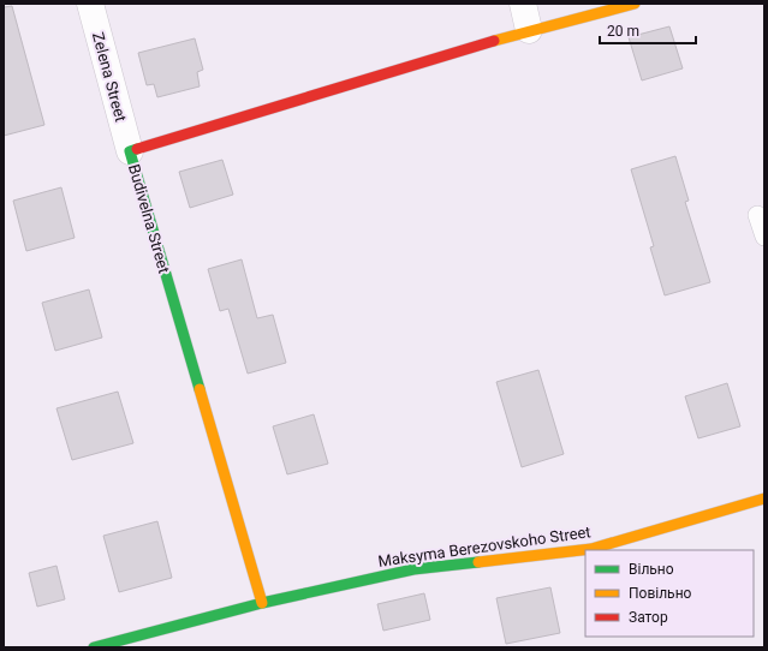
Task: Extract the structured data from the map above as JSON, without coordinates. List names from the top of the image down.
{
  "streets": {
    "street": ["Zelena Street", "Budivelna Street", "Maksyma Berezovskoho Street"]
  },
  "crossings": [
    ["Zelena Street", "Budivelna Street"],
    ["Budivelna Street", "Maksyma Berezovskoho Street"]
  ],
  "legend": ["Вільно", "Повільно", "Затор"],
  "scale_bar": "20 m"
}
